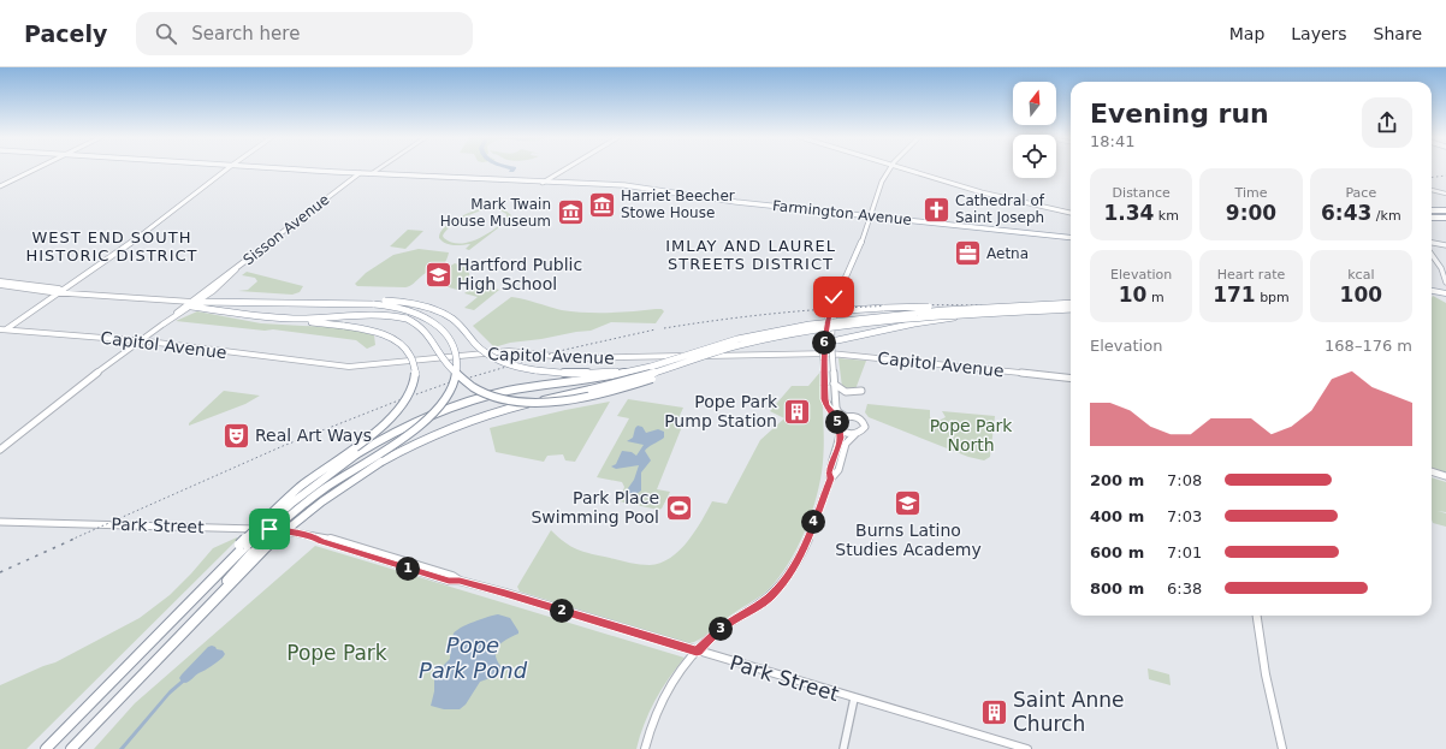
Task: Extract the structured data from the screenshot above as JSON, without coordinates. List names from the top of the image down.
{
  "streets": {
    "main road": [
      "Farmington Avenue",
      "Sisson Avenue",
      "Capitol Avenue",
      "Park Street"
    ]
  },
  "crossings": [
    ["Farmington Avenue", "Sisson Avenue"],
    ["Sisson Avenue", "Capitol Avenue"]
  ],
  "districts": ["WEST END SOUTH HISTORIC DISTRICT", "IMLAY AND LAUREL STREETS DISTRICT"],
  "water": ["Pope Park Pond"],
  "parks": ["Pope Park North", "Pope Park"],
  "places": {
    "museum": ["Harriet Beecher Stowe House", "Mark Twain House Museum"],
    "church": ["Cathedral of Saint Joseph"],
    "office": ["Aetna"],
    "school or university": ["Hartford Public High School", "Burns Latino Studies Academy"],
    "building": ["Pope Park Pump Station", "Saint Anne Church"],
    "theatre": ["Real Art Ways"],
    "sports": ["Park Place Swimming Pool"]
  },
  "north": "top",
  "page": {
    "header": "Pacely",
    "search": "Search here",
    "nav": ["Map", "Layers", "Share"],
    "heading": ["Evening run", "18:41"],
    "stats": [
      ["Distance", "1.34 km"],
      ["Time", "9:00"],
      ["Pace", "6:43 /km"],
      ["Elevation", "10 m"],
      ["Heart rate", "171 bpm"],
      ["kcal", "100"]
    ],
    "chart": ["Elevation", "168–176 m"],
    "pins": [
      "6",
      "5",
      "4",
      "1",
      "2",
      "3"
    ],
    "list": [
      {
        "name": "200 m",
        "note": "7:08"
      },
      {
        "name": "400 m",
        "note": "7:03"
      },
      {
        "name": "600 m",
        "note": "7:01"
      },
      {
        "name": "800 m",
        "note": "6:38"
      }
    ]
  }
}
